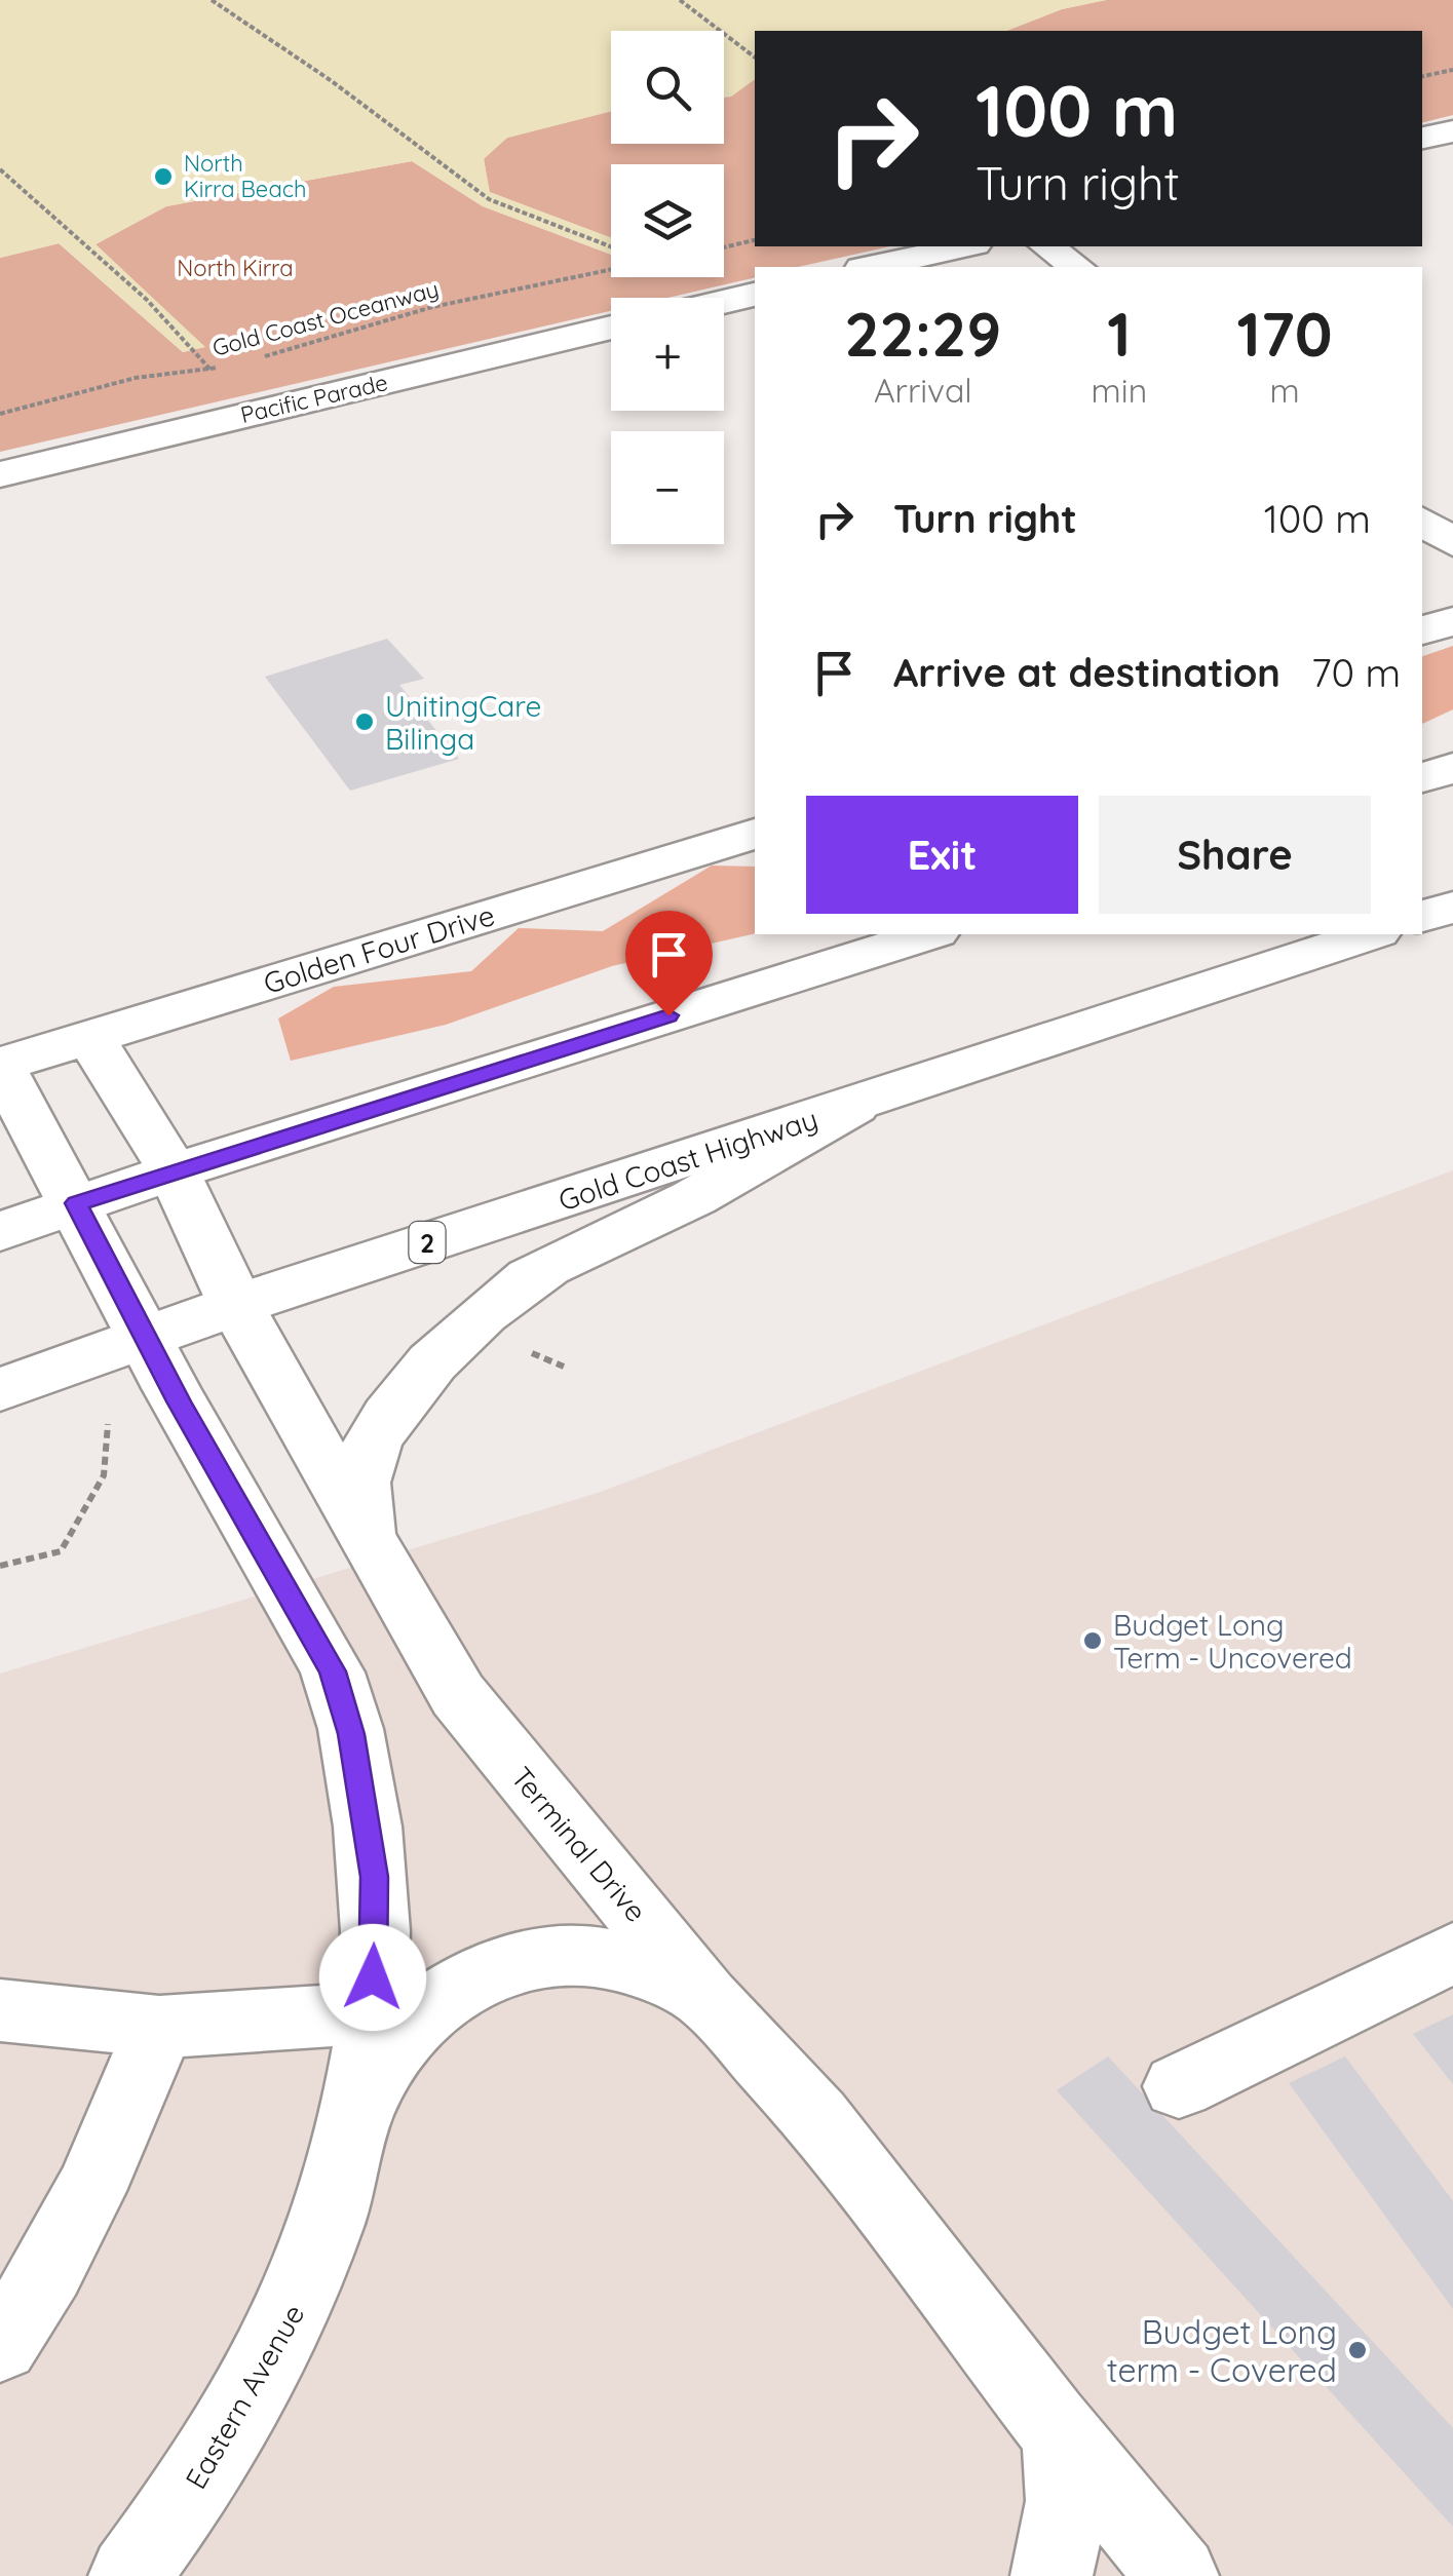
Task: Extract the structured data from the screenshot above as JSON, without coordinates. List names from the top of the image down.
{
  "streets": {
    "main road": [
      "Pacific Parade",
      "Golden Four Drive",
      "Gold Coast Highway",
      "2",
      "Terminal Drive",
      "Eastern Avenue"
    ],
    "path": ["Gold Coast Oceanway"]
  },
  "crossings": [
    ["Golden Four Drive", "Terminal Drive"],
    ["Golden Four Drive", "Eastern Avenue"],
    ["Gold Coast Highway", "Terminal Drive"],
    ["Gold Coast Highway", "Eastern Avenue"]
  ],
  "parks": ["North Kirra"],
  "places": [
    "North Kirra Beach",
    "UnitingCare Bilinga",
    "Budget Long Term - Uncovered",
    "Budget Long term - Covered"
  ],
  "page": {
    "map_buttons": ["+", "−"],
    "turn": ["100 m", "Turn right"],
    "eta": [
      "22:29",
      "Arrival",
      "1",
      "min",
      "170",
      "m"
    ],
    "list": [
      {
        "name": "Turn right",
        "value": "100 m"
      },
      {
        "name": "Arrive at destination",
        "value": "70 m"
      }
    ],
    "buttons": ["Exit", "Share"]
  }
}
